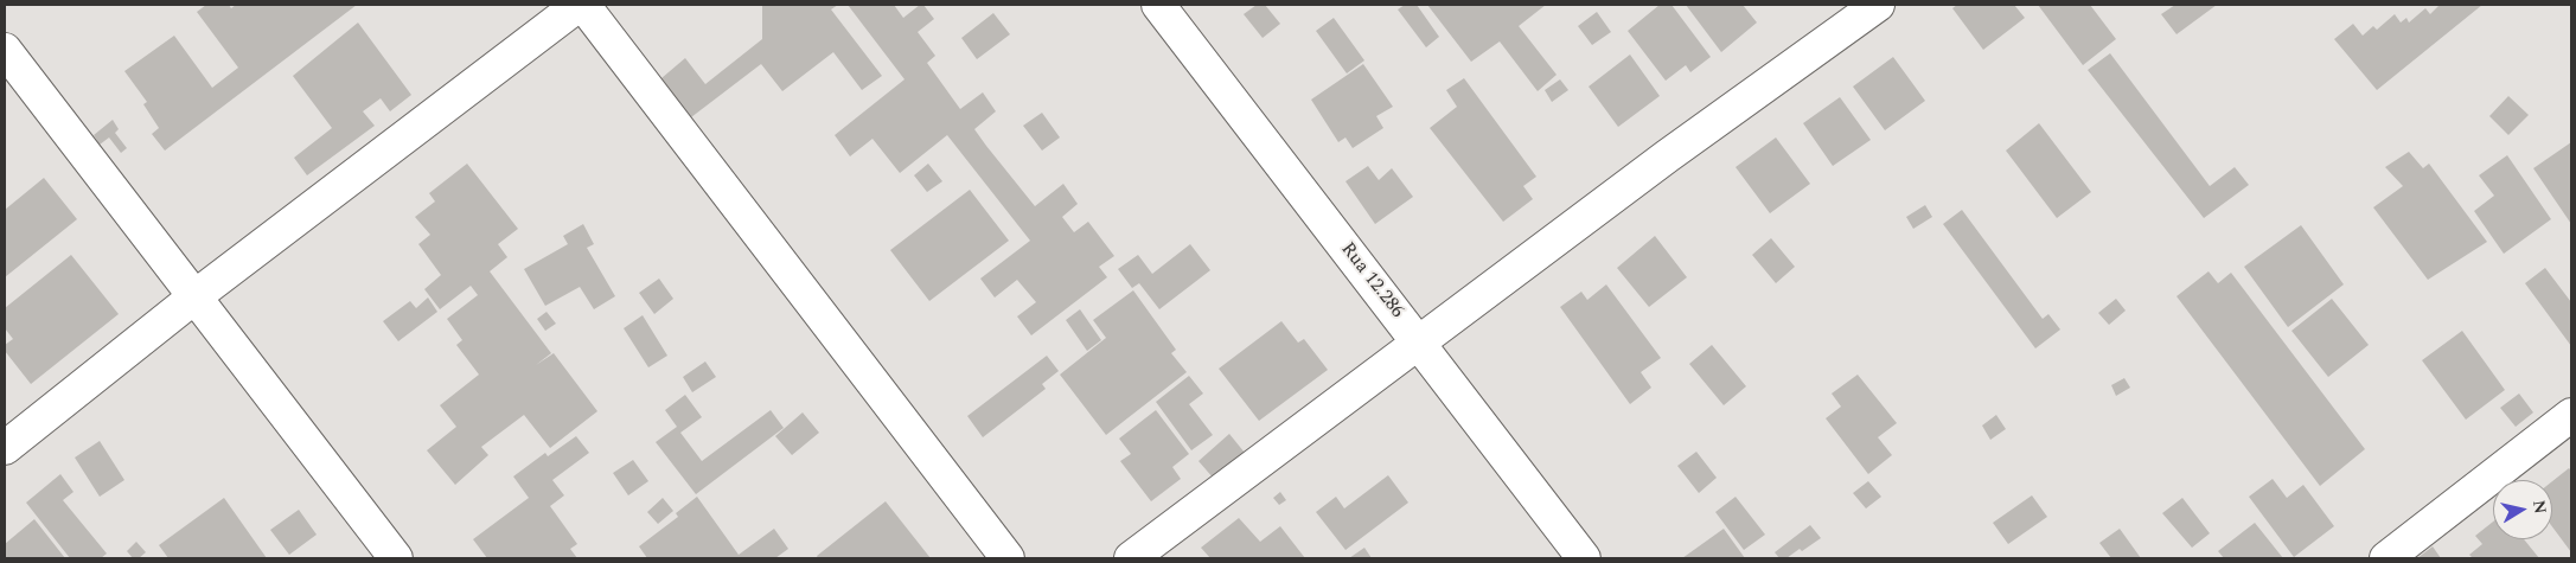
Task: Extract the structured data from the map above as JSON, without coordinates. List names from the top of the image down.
{
  "streets": {
    "street": ["Rua 12.286"]
  },
  "north": "right"
}
